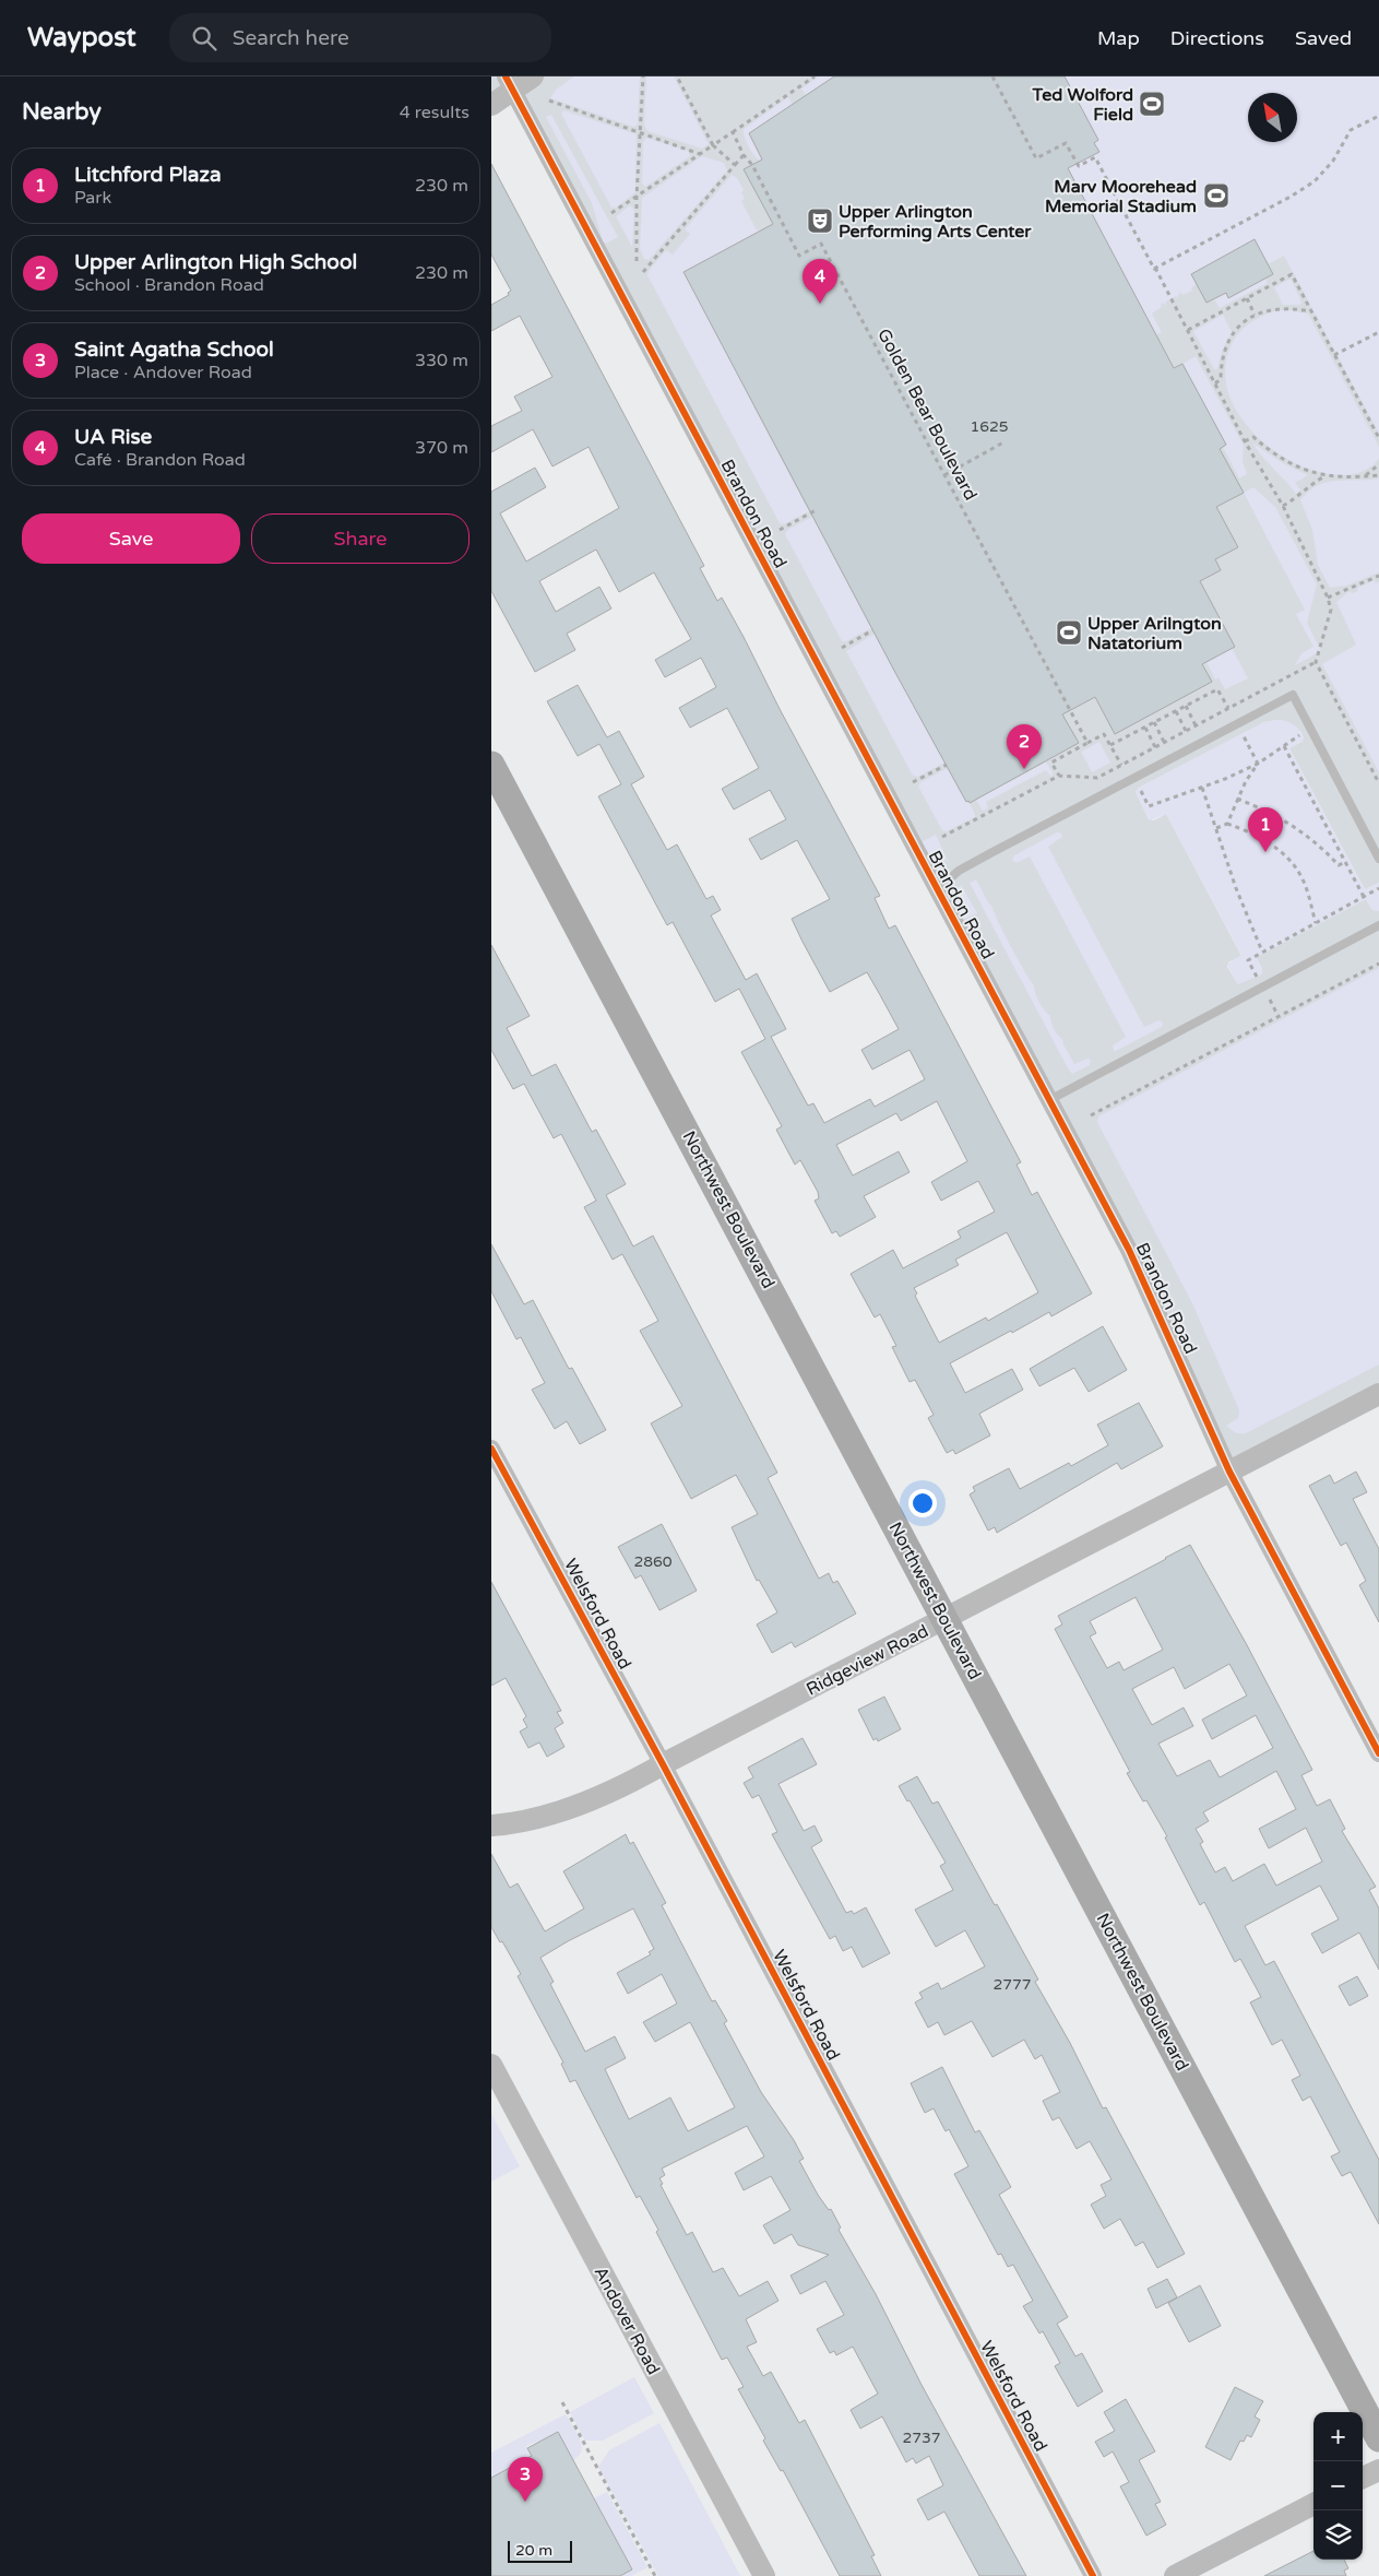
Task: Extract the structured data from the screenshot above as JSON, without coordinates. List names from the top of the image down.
{
  "streets": {
    "main road": ["Northwest Boulevard"],
    "street": [
      "Brandon Road",
      "Welsford Road",
      "Ridgeview Road",
      "Andover Road"
    ],
    "path": ["Golden Bear Boulevard"]
  },
  "crossings": [
    ["Brandon Road", "Ridgeview Road"],
    ["Northwest Boulevard", "Ridgeview Road"],
    ["Welsford Road", "Ridgeview Road"]
  ],
  "places": {
    "sports": ["Ted Wolford Field", "Marv Moorehead Memorial Stadium", "Upper Arilngton Natatorium"],
    "theatre": ["Upper Arlington Performing Arts Center"]
  },
  "house_numbers": [
    "1625",
    "2860",
    "2777",
    "2737"
  ],
  "scale_bar": "20 m",
  "north": "top left",
  "page": {
    "header": "Waypost",
    "search": "Search here",
    "nav": ["Map", "Directions", "Saved"],
    "heading": ["Nearby", "4 results"],
    "list": [
      {
        "mark": "1",
        "name": "Litchford Plaza",
        "note": "Park",
        "value": "230 m"
      },
      {
        "mark": "2",
        "name": "Upper Arlington High School",
        "note": "School · Brandon Road",
        "value": "230 m"
      },
      {
        "mark": "3",
        "name": "Saint Agatha School",
        "note": "Place · Andover Road",
        "value": "330 m"
      },
      {
        "mark": "4",
        "name": "UA Rise",
        "note": "Café · Brandon Road",
        "value": "370 m"
      }
    ],
    "pins": [
      "4",
      "2",
      "1",
      "3"
    ],
    "buttons": ["Save", "Share"],
    "map_buttons": ["+", "−"],
    "scale": "20 m"
  }
}
